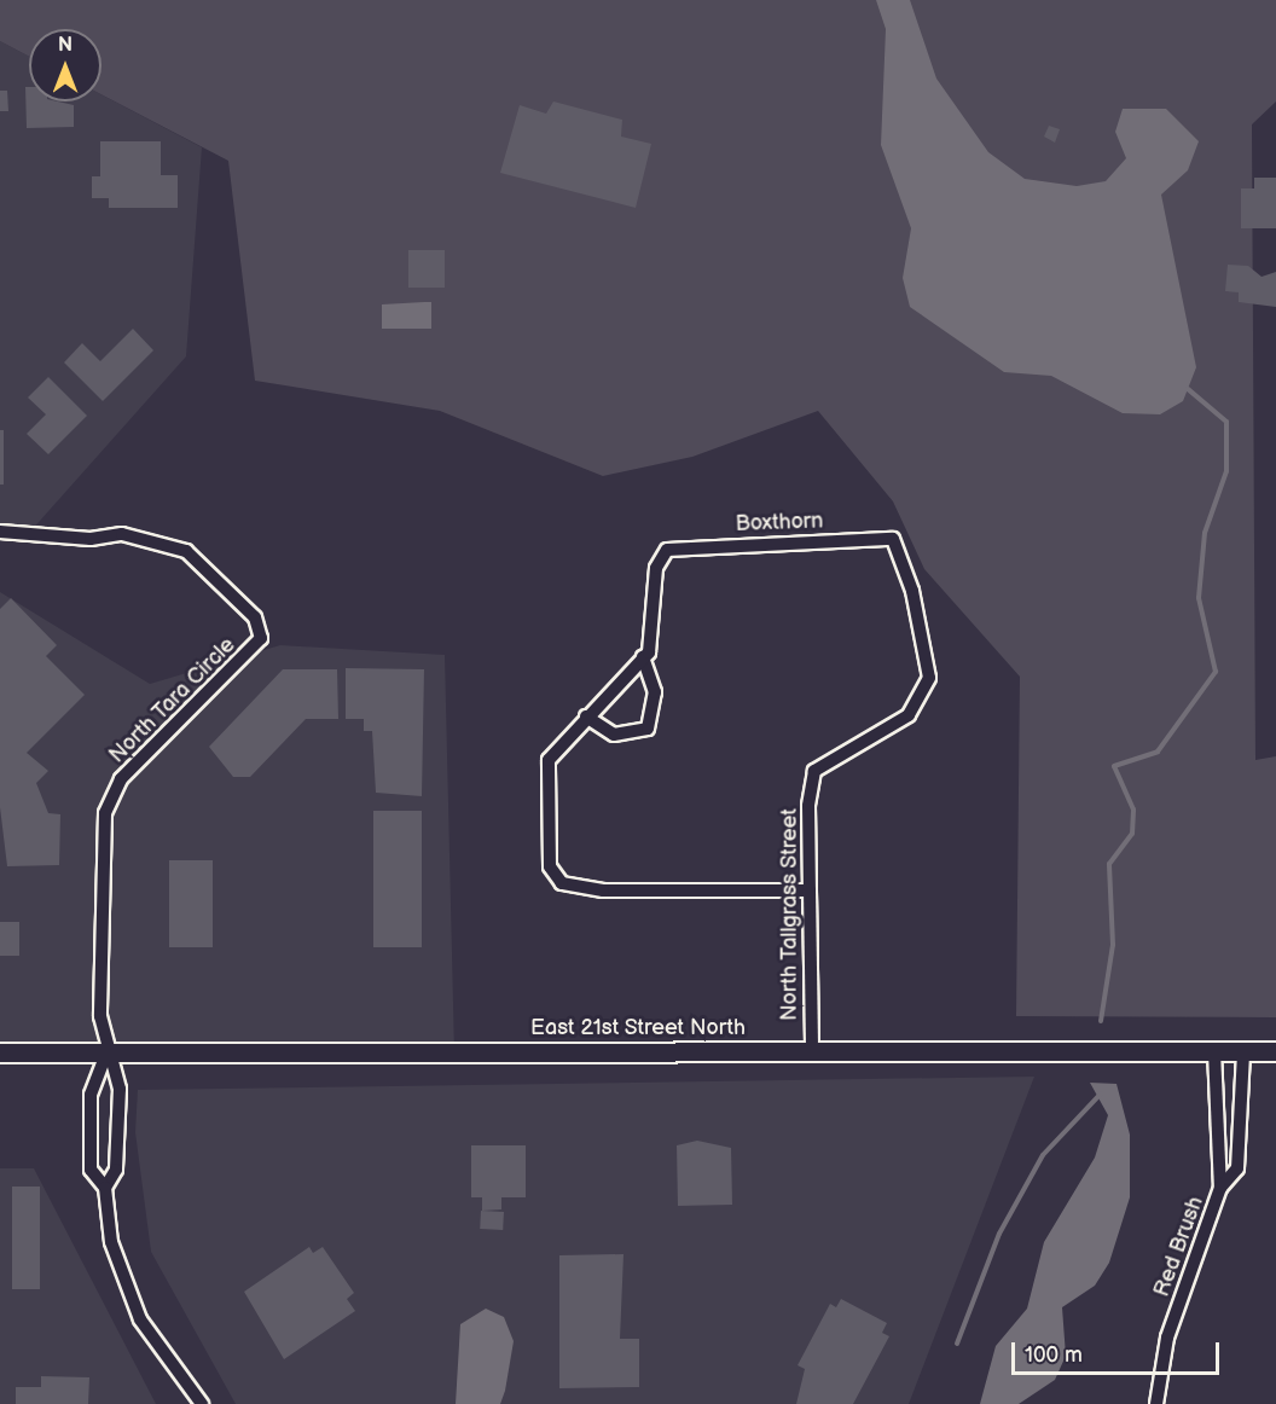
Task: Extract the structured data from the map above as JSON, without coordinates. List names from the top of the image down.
{
  "streets": {
    "main road": ["East 21st Street North"],
    "street": [
      "Boxthorn",
      "North Tara Circle",
      "North Tallgrass Street",
      "Red Brush"
    ]
  },
  "crossings": [
    ["Boxthorn", "North Tallgrass Street"],
    ["North Tara Circle", "East 21st Street North"],
    ["North Tallgrass Street", "East 21st Street North"],
    ["East 21st Street North", "Red Brush"]
  ],
  "scale_bar": "100 m",
  "north": "top"
}
